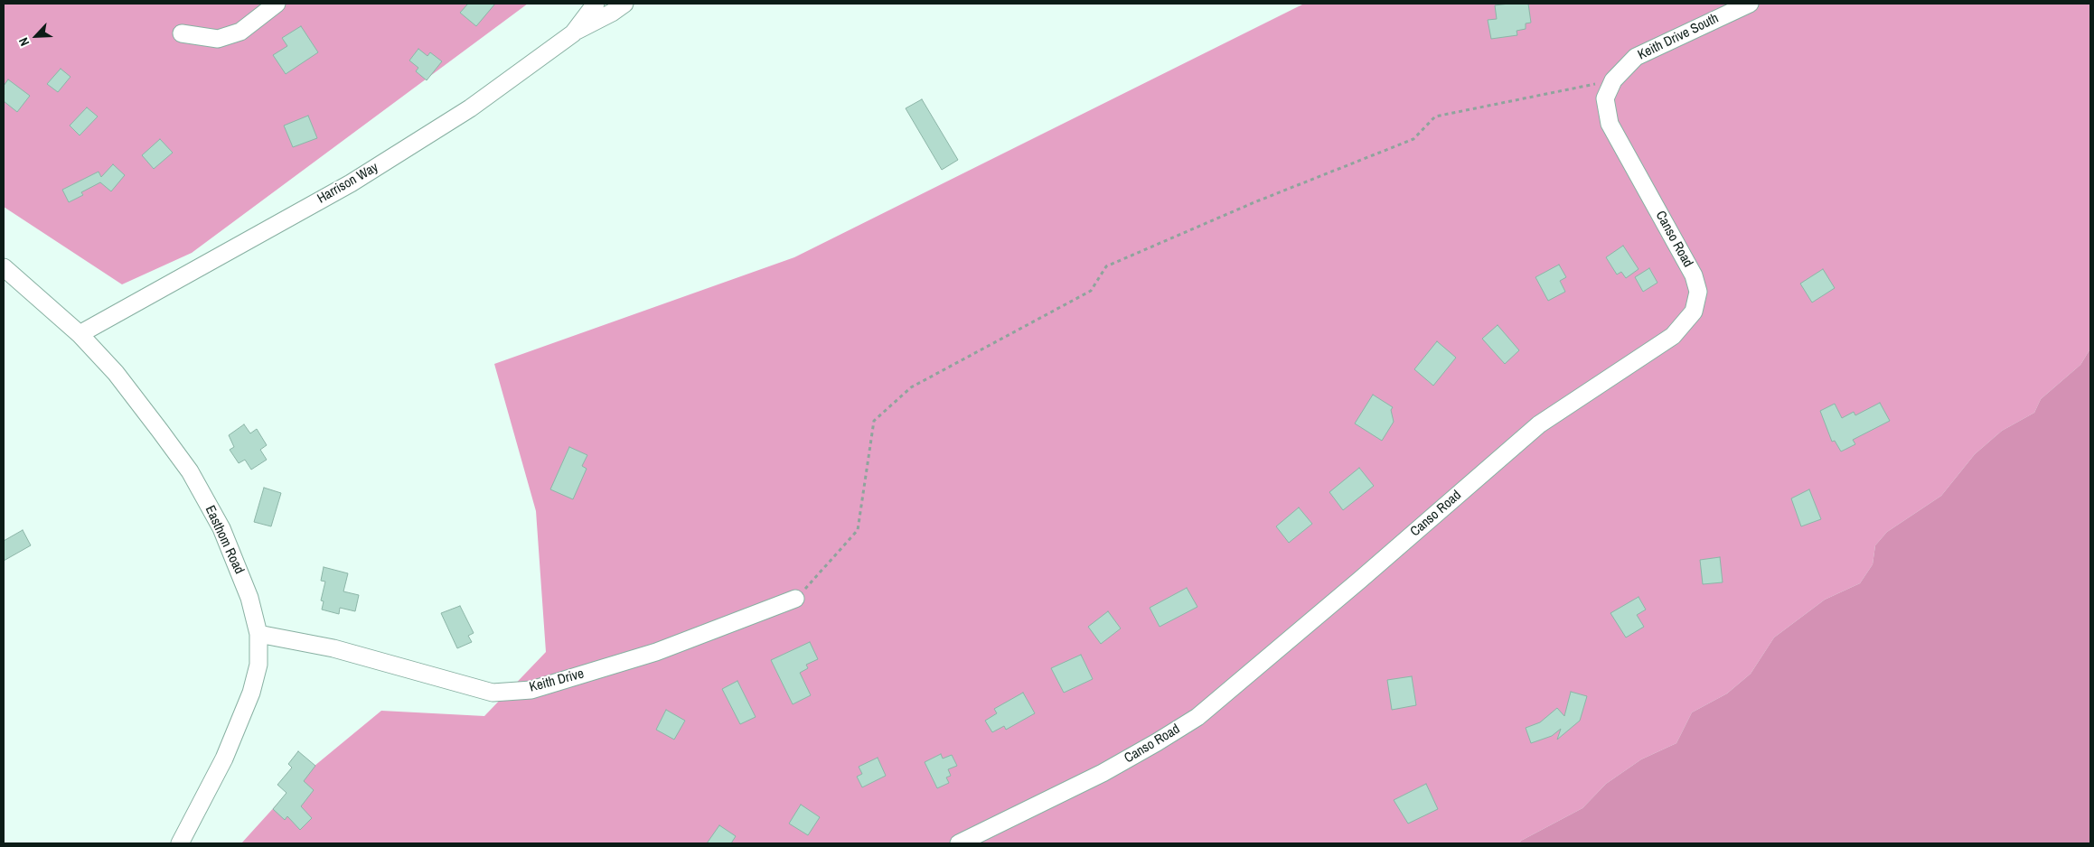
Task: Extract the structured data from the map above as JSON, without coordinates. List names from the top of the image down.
{
  "streets": {
    "street": [
      "Keith Drive South",
      "Harrison Way",
      "Canso Road",
      "Easthom Road",
      "Keith Drive"
    ]
  },
  "crossings": [
    ["Keith Drive South", "Canso Road"],
    ["Harrison Way", "Easthom Road"],
    ["Easthom Road", "Keith Drive"]
  ],
  "north": "bottom left"
}
